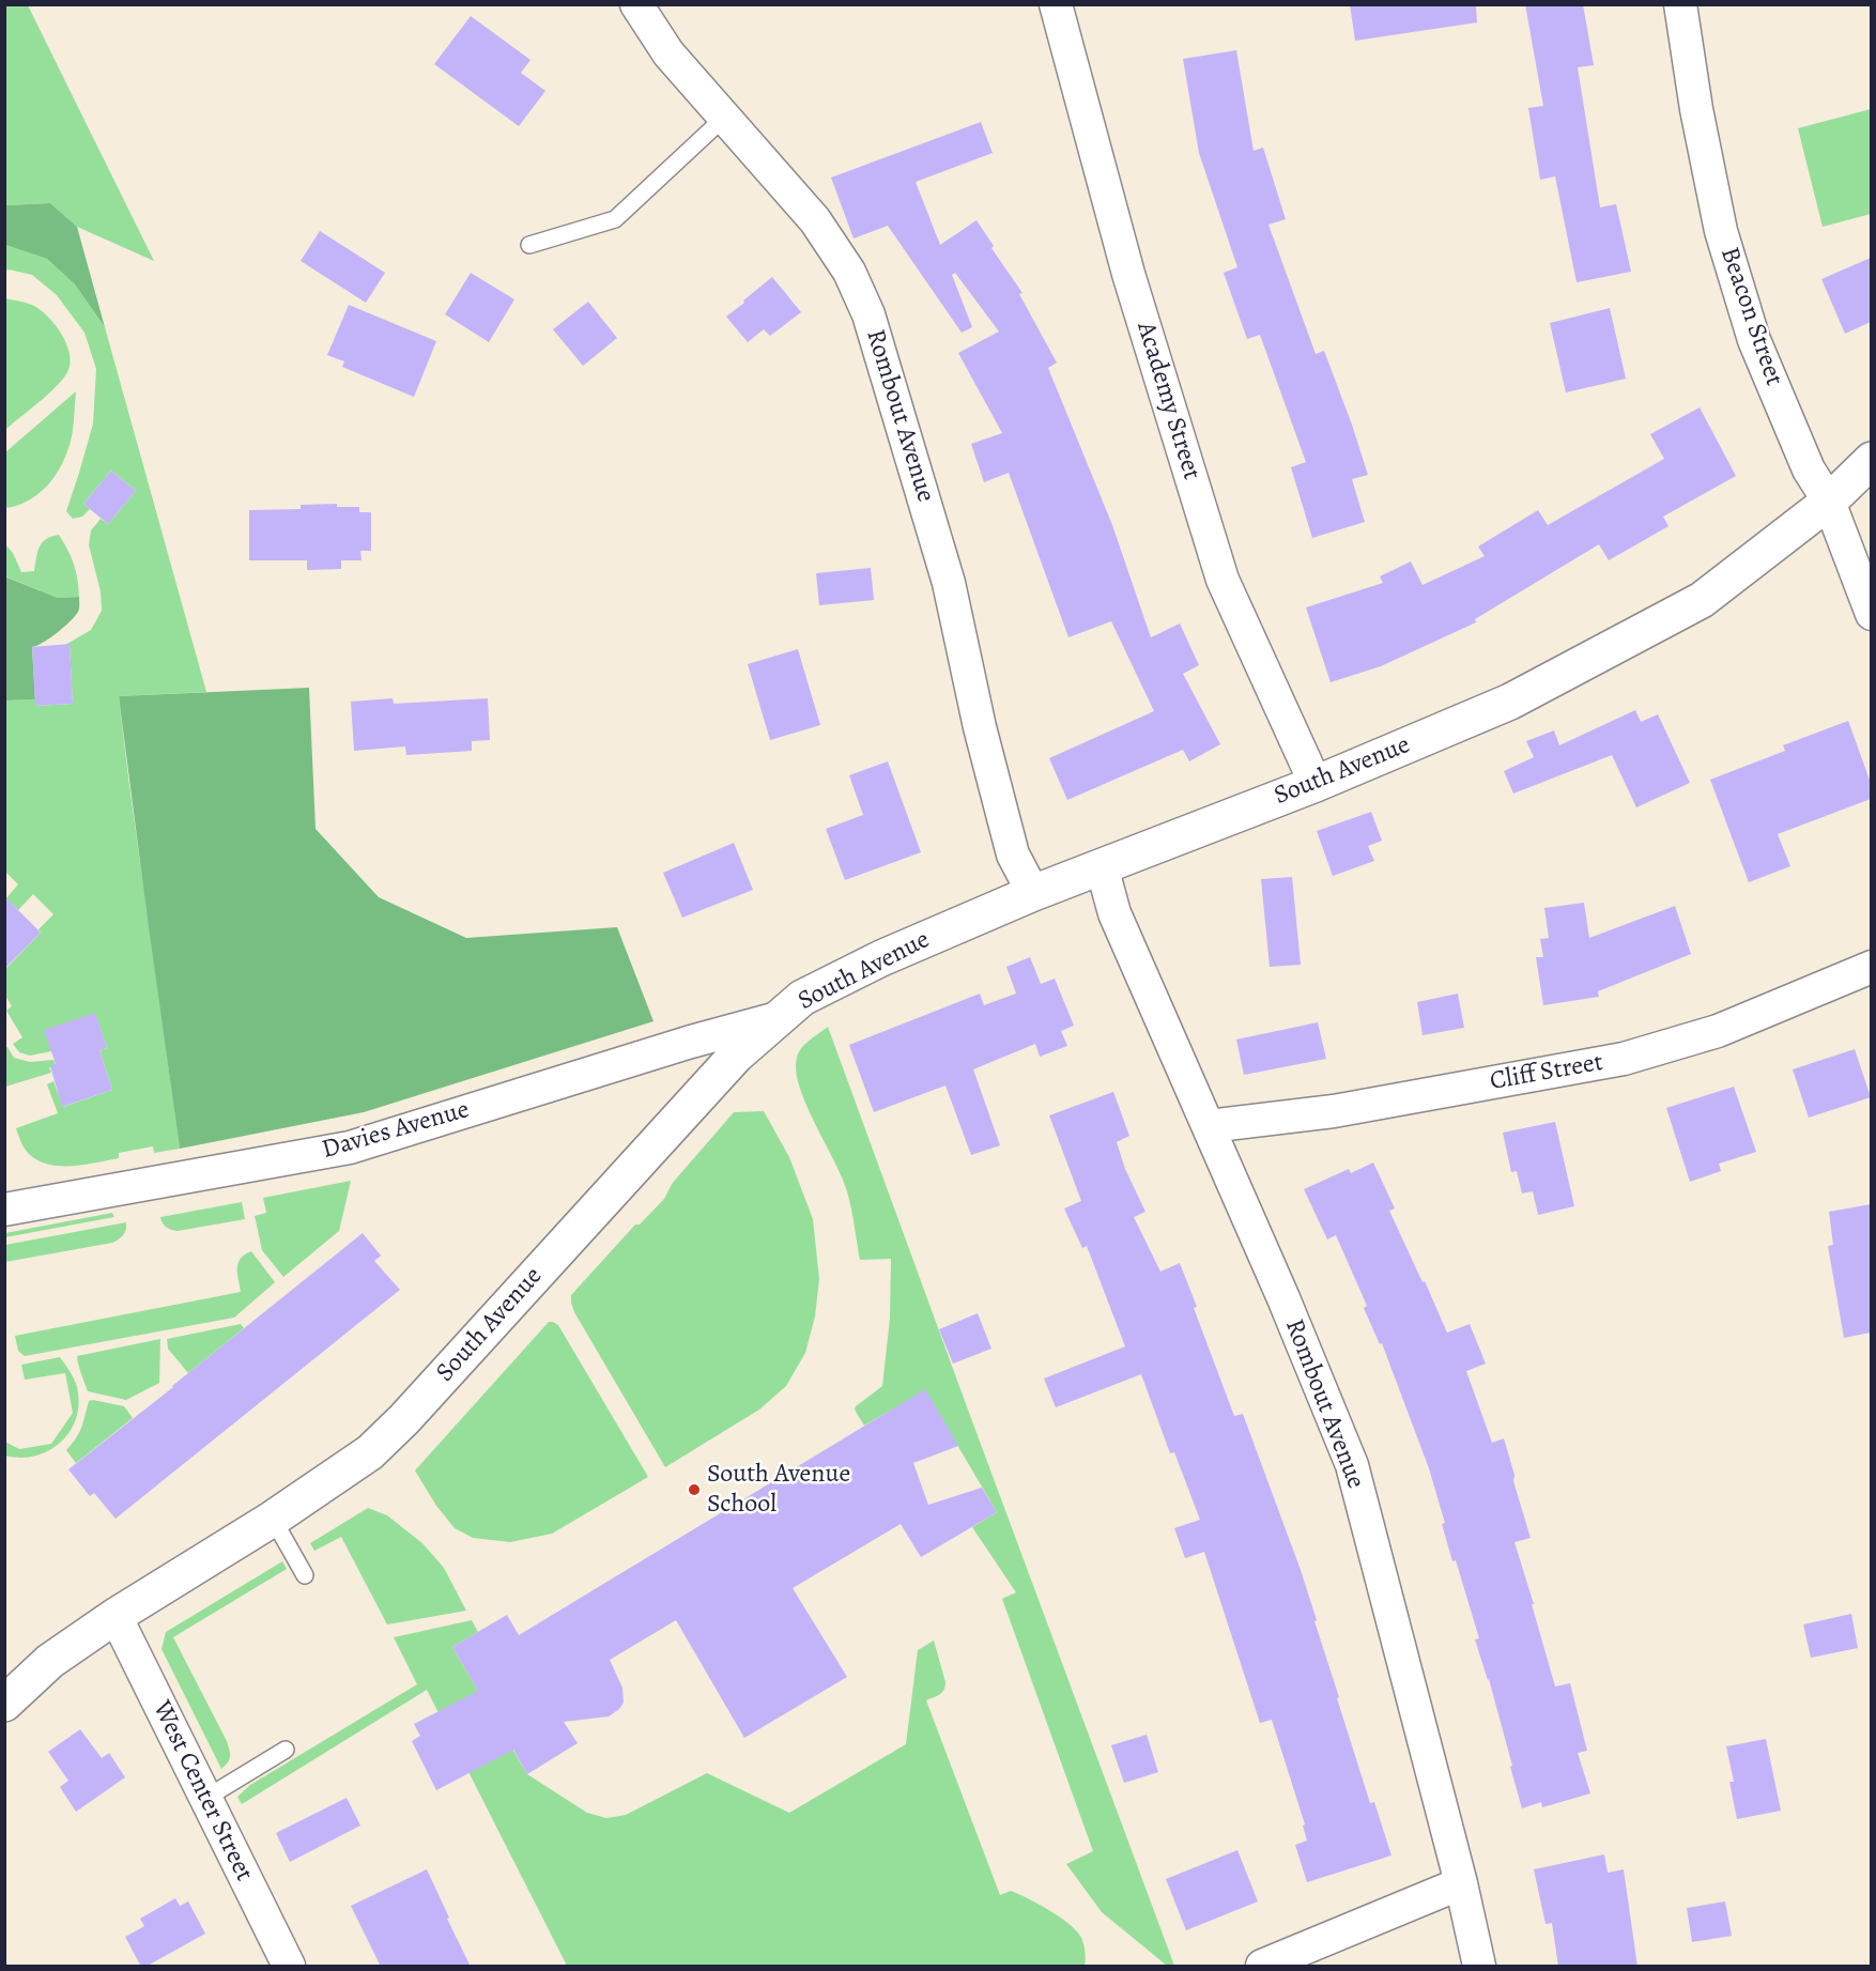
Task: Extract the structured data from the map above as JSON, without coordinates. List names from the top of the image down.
{
  "streets": {
    "street": [
      "Beacon Street",
      "Academy Street",
      "Rombout Avenue",
      "South Avenue",
      "Cliff Street",
      "Davies Avenue",
      "West Center Street"
    ]
  },
  "crossings": [
    ["Beacon Street", "South Avenue"],
    ["Academy Street", "South Avenue"],
    ["Rombout Avenue", "South Avenue"],
    ["Rombout Avenue", "Cliff Street"],
    ["South Avenue", "Davies Avenue"],
    ["South Avenue", "West Center Street"]
  ],
  "places": ["South Avenue School"]
}
